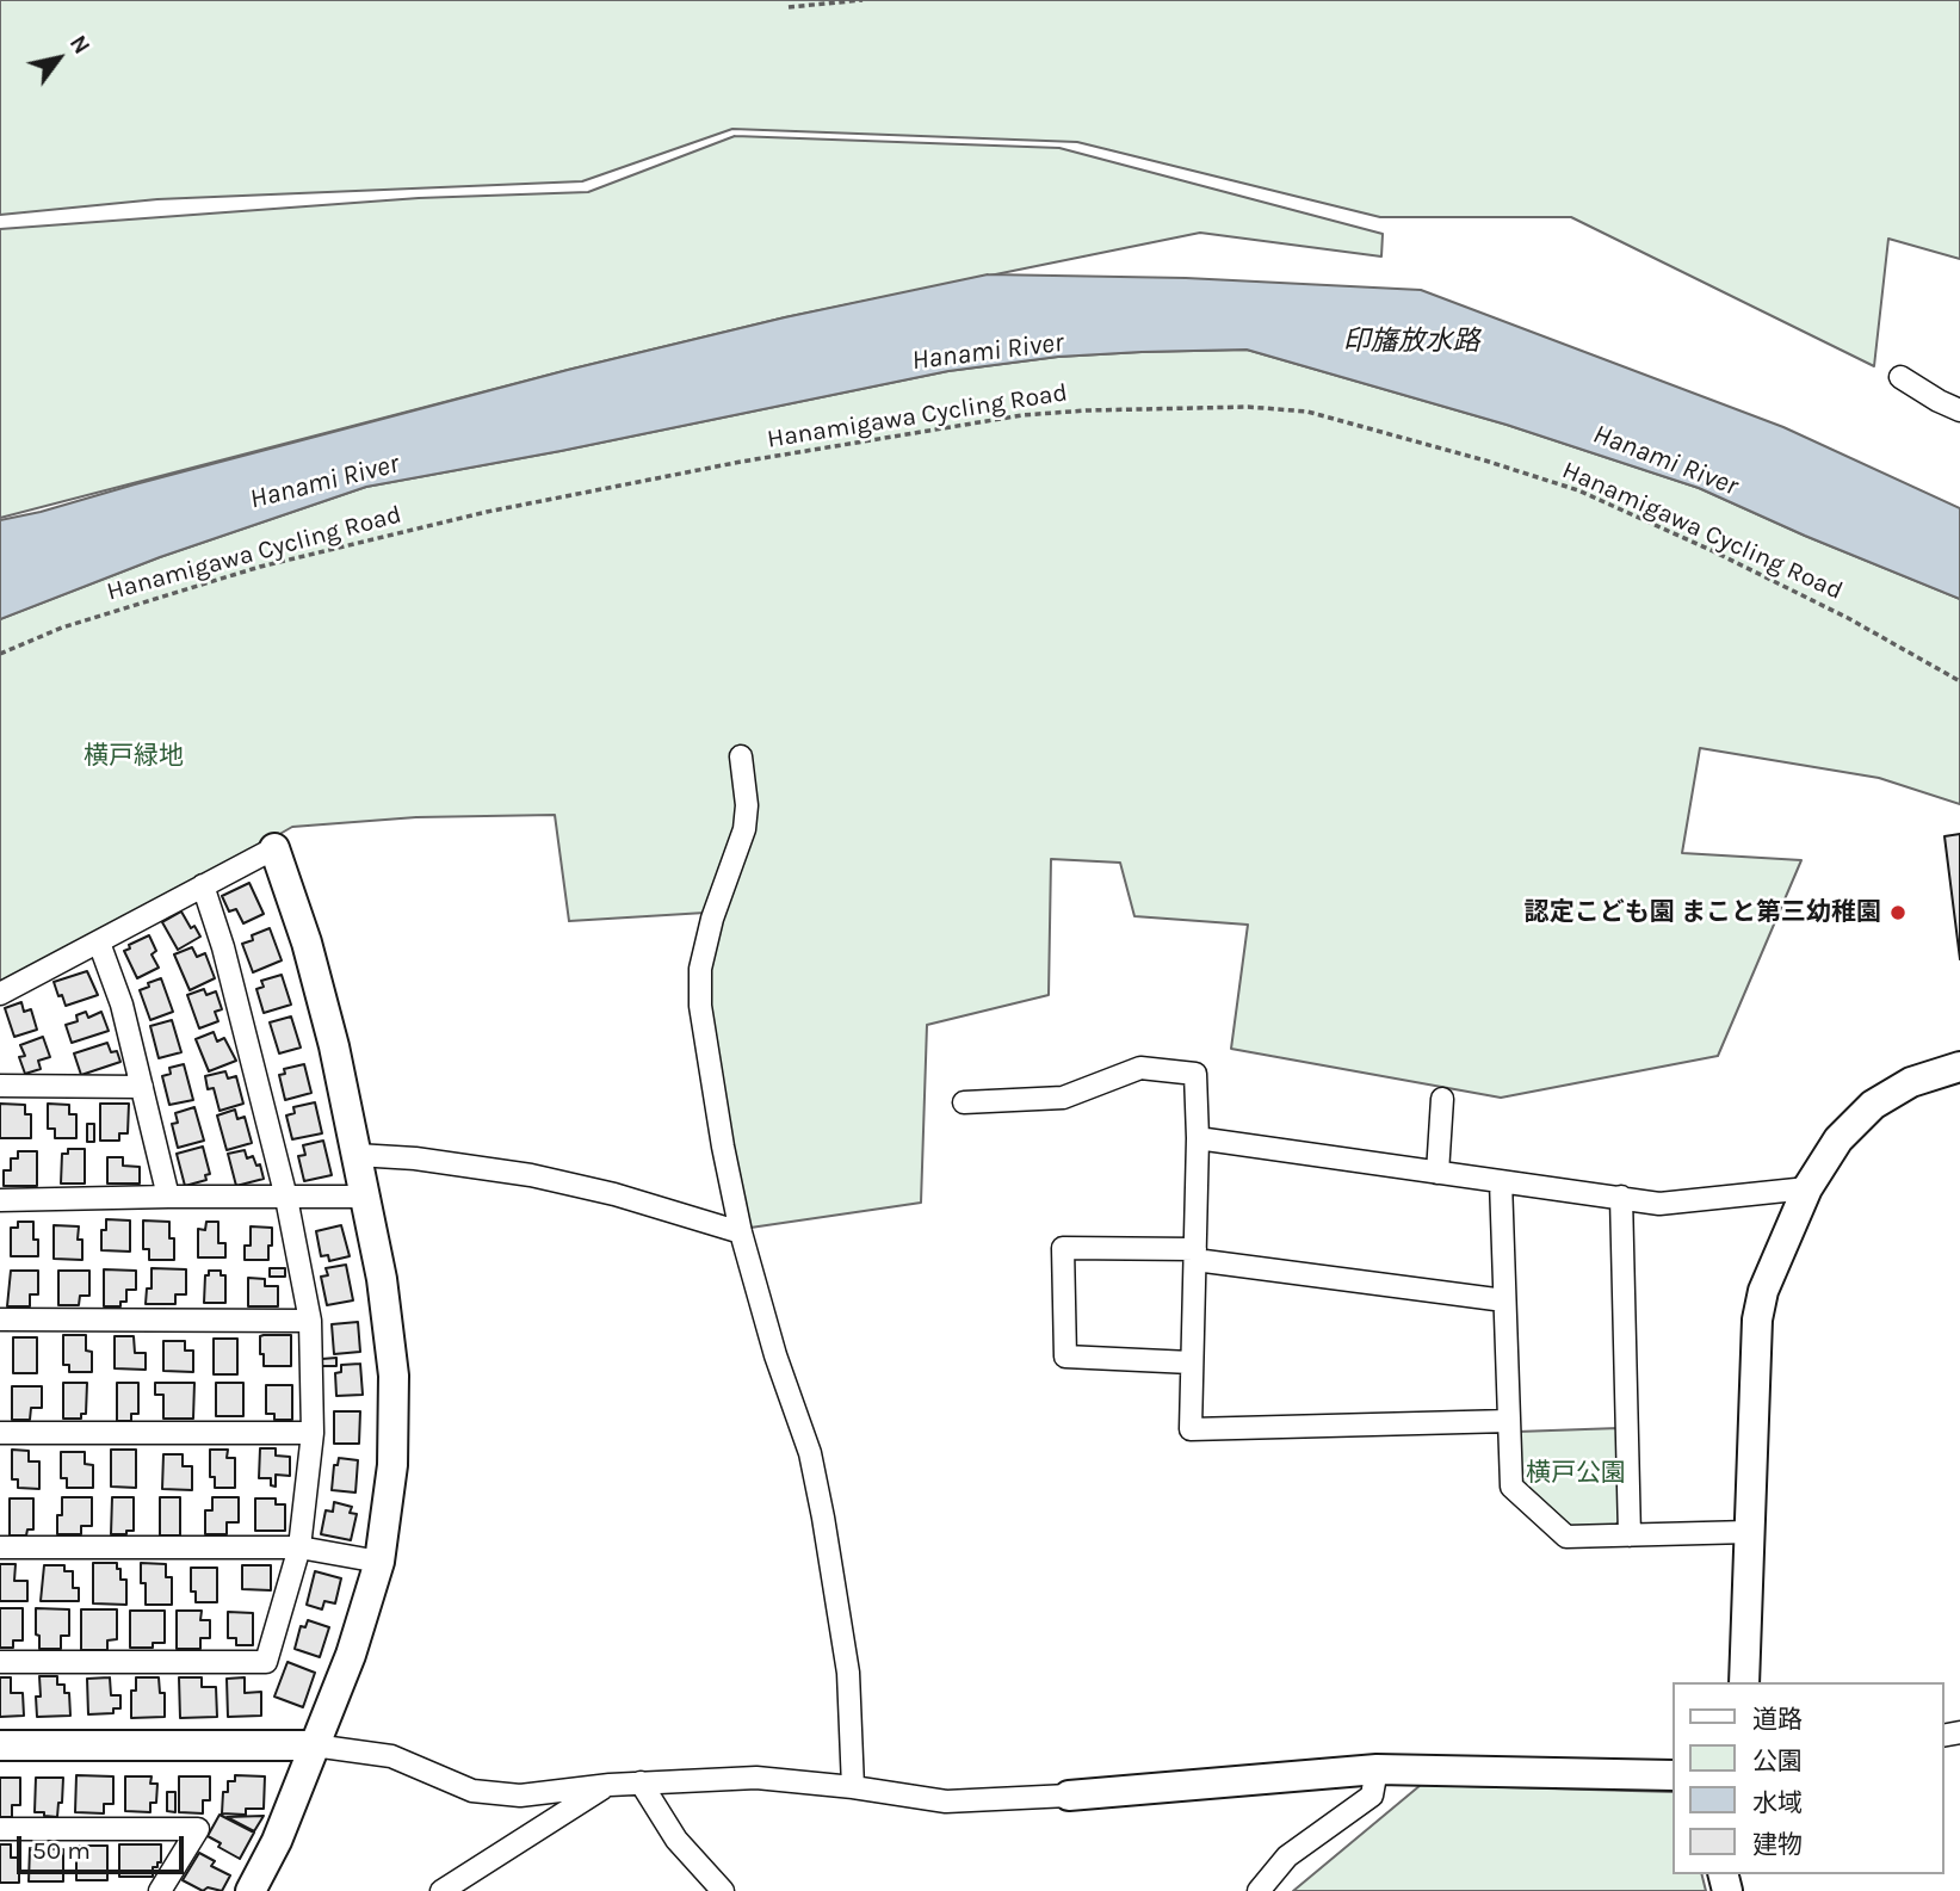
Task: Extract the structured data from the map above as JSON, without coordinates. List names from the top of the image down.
{
  "streets": {
    "path": ["Hanamigawa Cycling Road"]
  },
  "water": ["印旛放水路", "Hanami River"],
  "parks": ["横戸緑地", "横戸公園"],
  "places": ["認定こども園 まこと第三幼稚園"],
  "legend": [
    "道路",
    "公園",
    "水域",
    "建物"
  ],
  "scale_bar": "50 m",
  "north": "top right"
}
